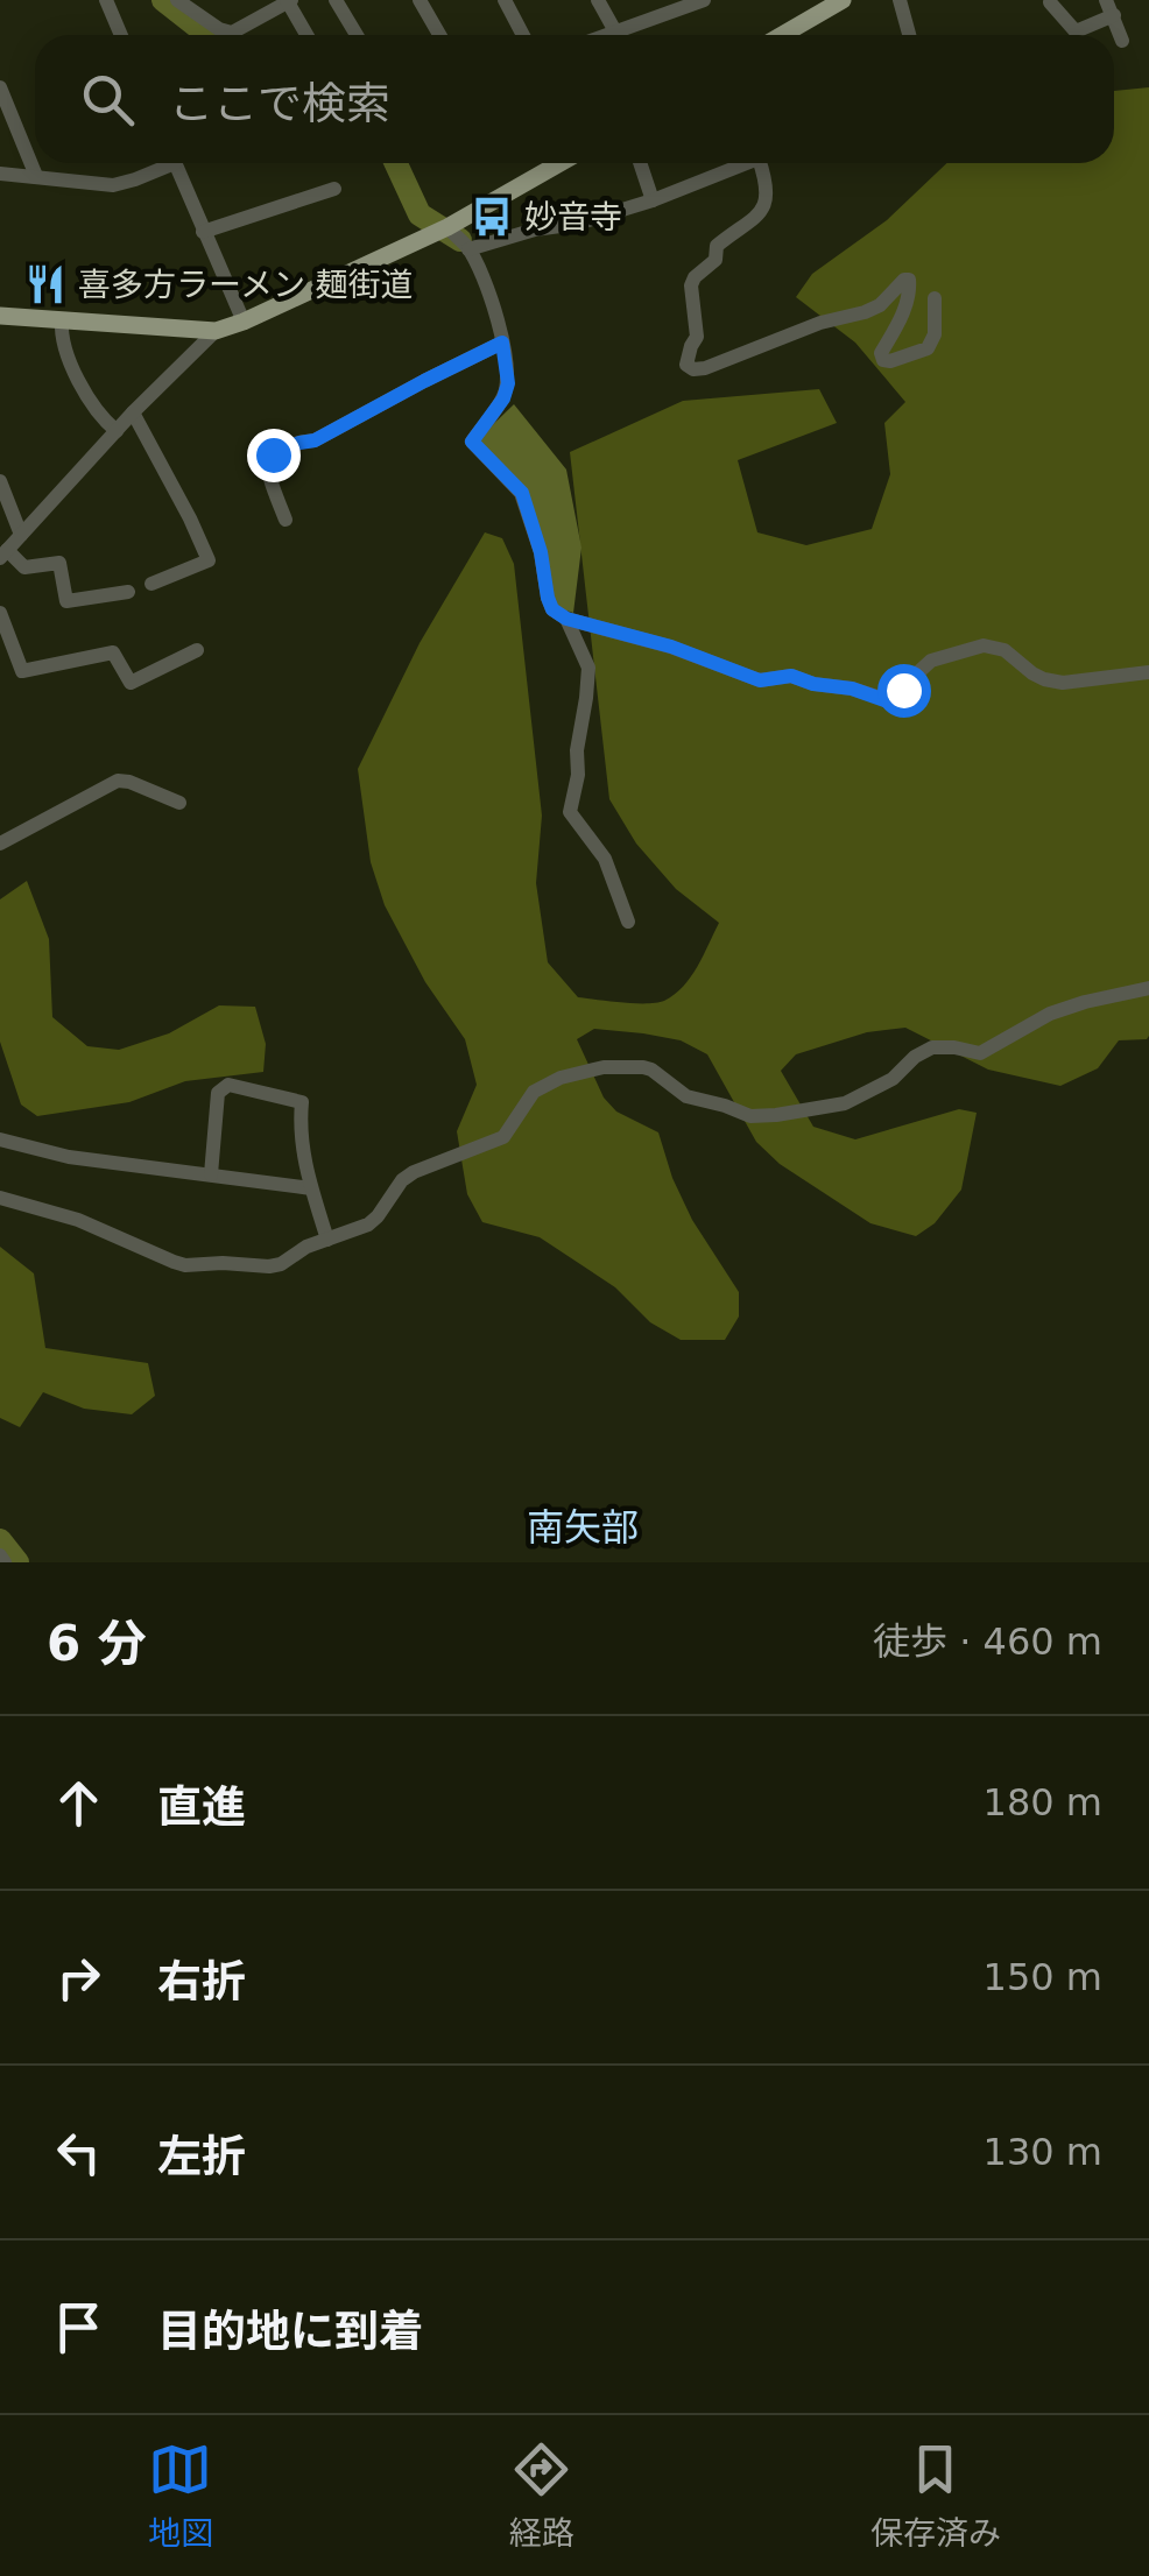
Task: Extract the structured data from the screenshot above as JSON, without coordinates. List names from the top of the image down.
{
  "districts": ["南矢部"],
  "places": {
    "bus stop": ["妙音寺"],
    "restaurant": ["喜多方ラーメン 麺街道"]
  },
  "page": {
    "search": "ここで検索",
    "heading": ["6 分", "徒歩 · 460 m"],
    "list": [
      ["直進", "180 m"],
      ["右折", "150 m"],
      ["左折", "130 m"],
      "目的地に到着"
    ],
    "nav": ["地図", "経路", "保存済み"]
  }
}
